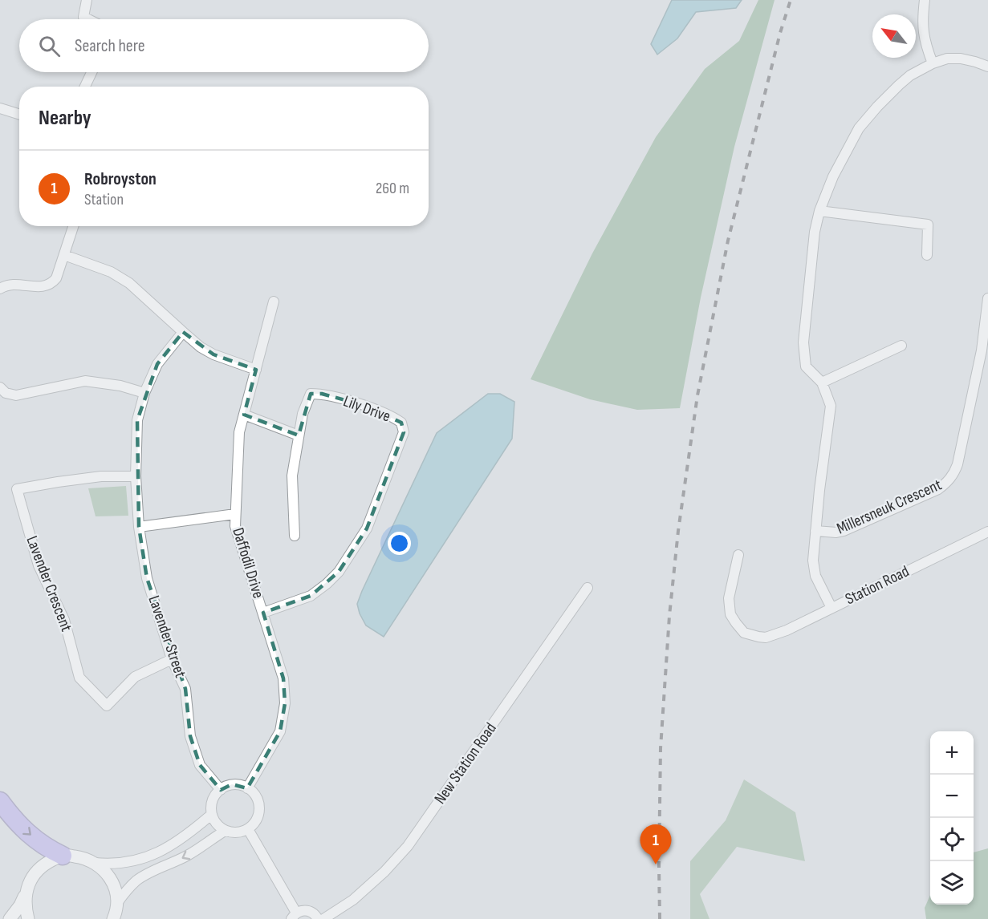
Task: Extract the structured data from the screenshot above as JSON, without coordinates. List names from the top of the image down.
{
  "streets": {
    "street": [
      "Lily Drive",
      "Millersneuk Crescent",
      "Daffodil Drive",
      "Lavender Crescent",
      "Station Road",
      "Lavender Street",
      "New Station Road"
    ]
  },
  "crossings": [
    ["Lily Drive", "Daffodil Drive"],
    ["Millersneuk Crescent", "Station Road"],
    ["Daffodil Drive", "Lavender Street"],
    ["Lavender Crescent", "Lavender Street"]
  ],
  "north": "top left",
  "page": {
    "search": "Search here",
    "heading": "Nearby",
    "list": [
      {
        "mark": "1",
        "name": "Robroyston",
        "note": "Station",
        "value": "260 m"
      }
    ],
    "map_buttons": ["+", "−"],
    "pins": "1"
  }
}
